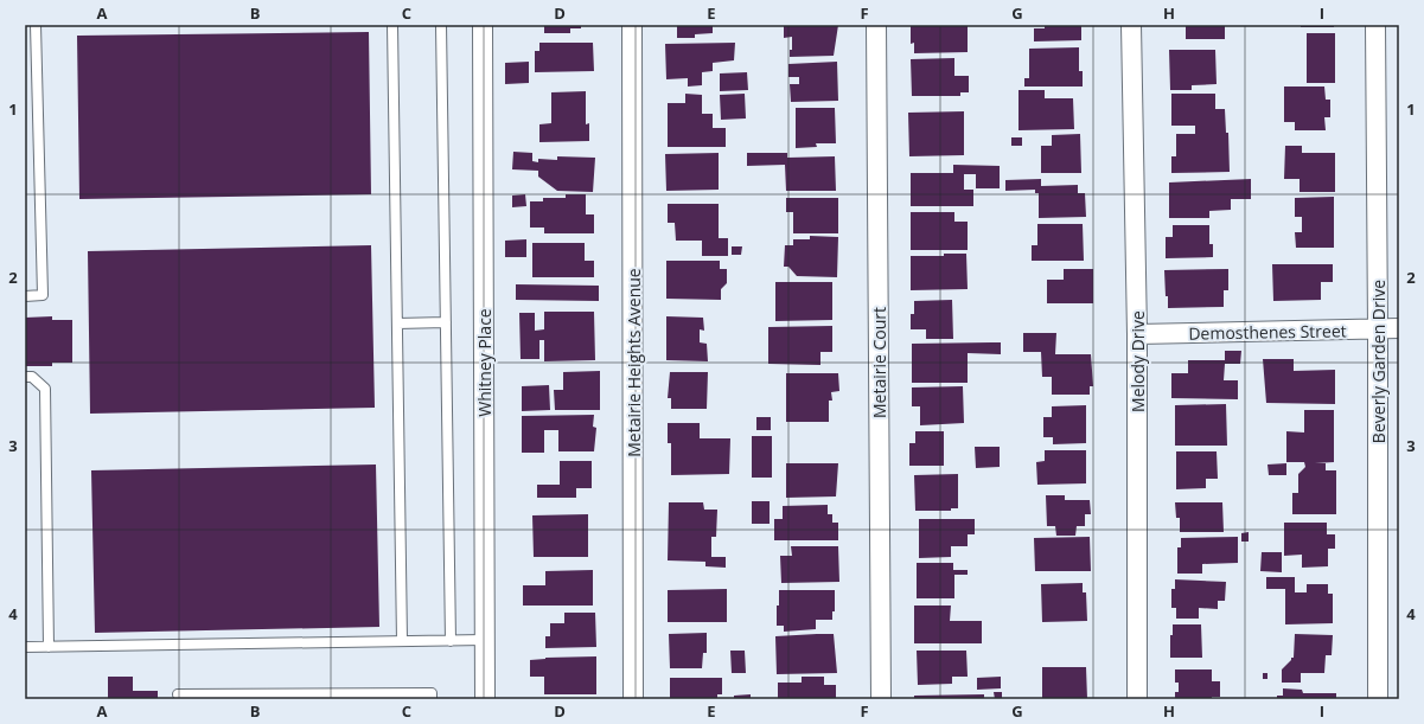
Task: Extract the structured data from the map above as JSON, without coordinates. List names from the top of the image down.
{
  "streets": {
    "street": [
      "Demosthenes Street",
      "Melody Drive",
      "Beverly Garden Drive",
      "Whitney Place",
      "Metairie Heights Avenue",
      "Metairie Court"
    ]
  },
  "crossings": [
    ["Demosthenes Street", "Melody Drive"],
    ["Demosthenes Street", "Beverly Garden Drive"]
  ],
  "grid": {
    "columns": [
      "A",
      "B",
      "C",
      "D",
      "E",
      "F",
      "G",
      "H",
      "I"
    ],
    "rows": [
      "1",
      "2",
      "3",
      "4"
    ]
  }
}
